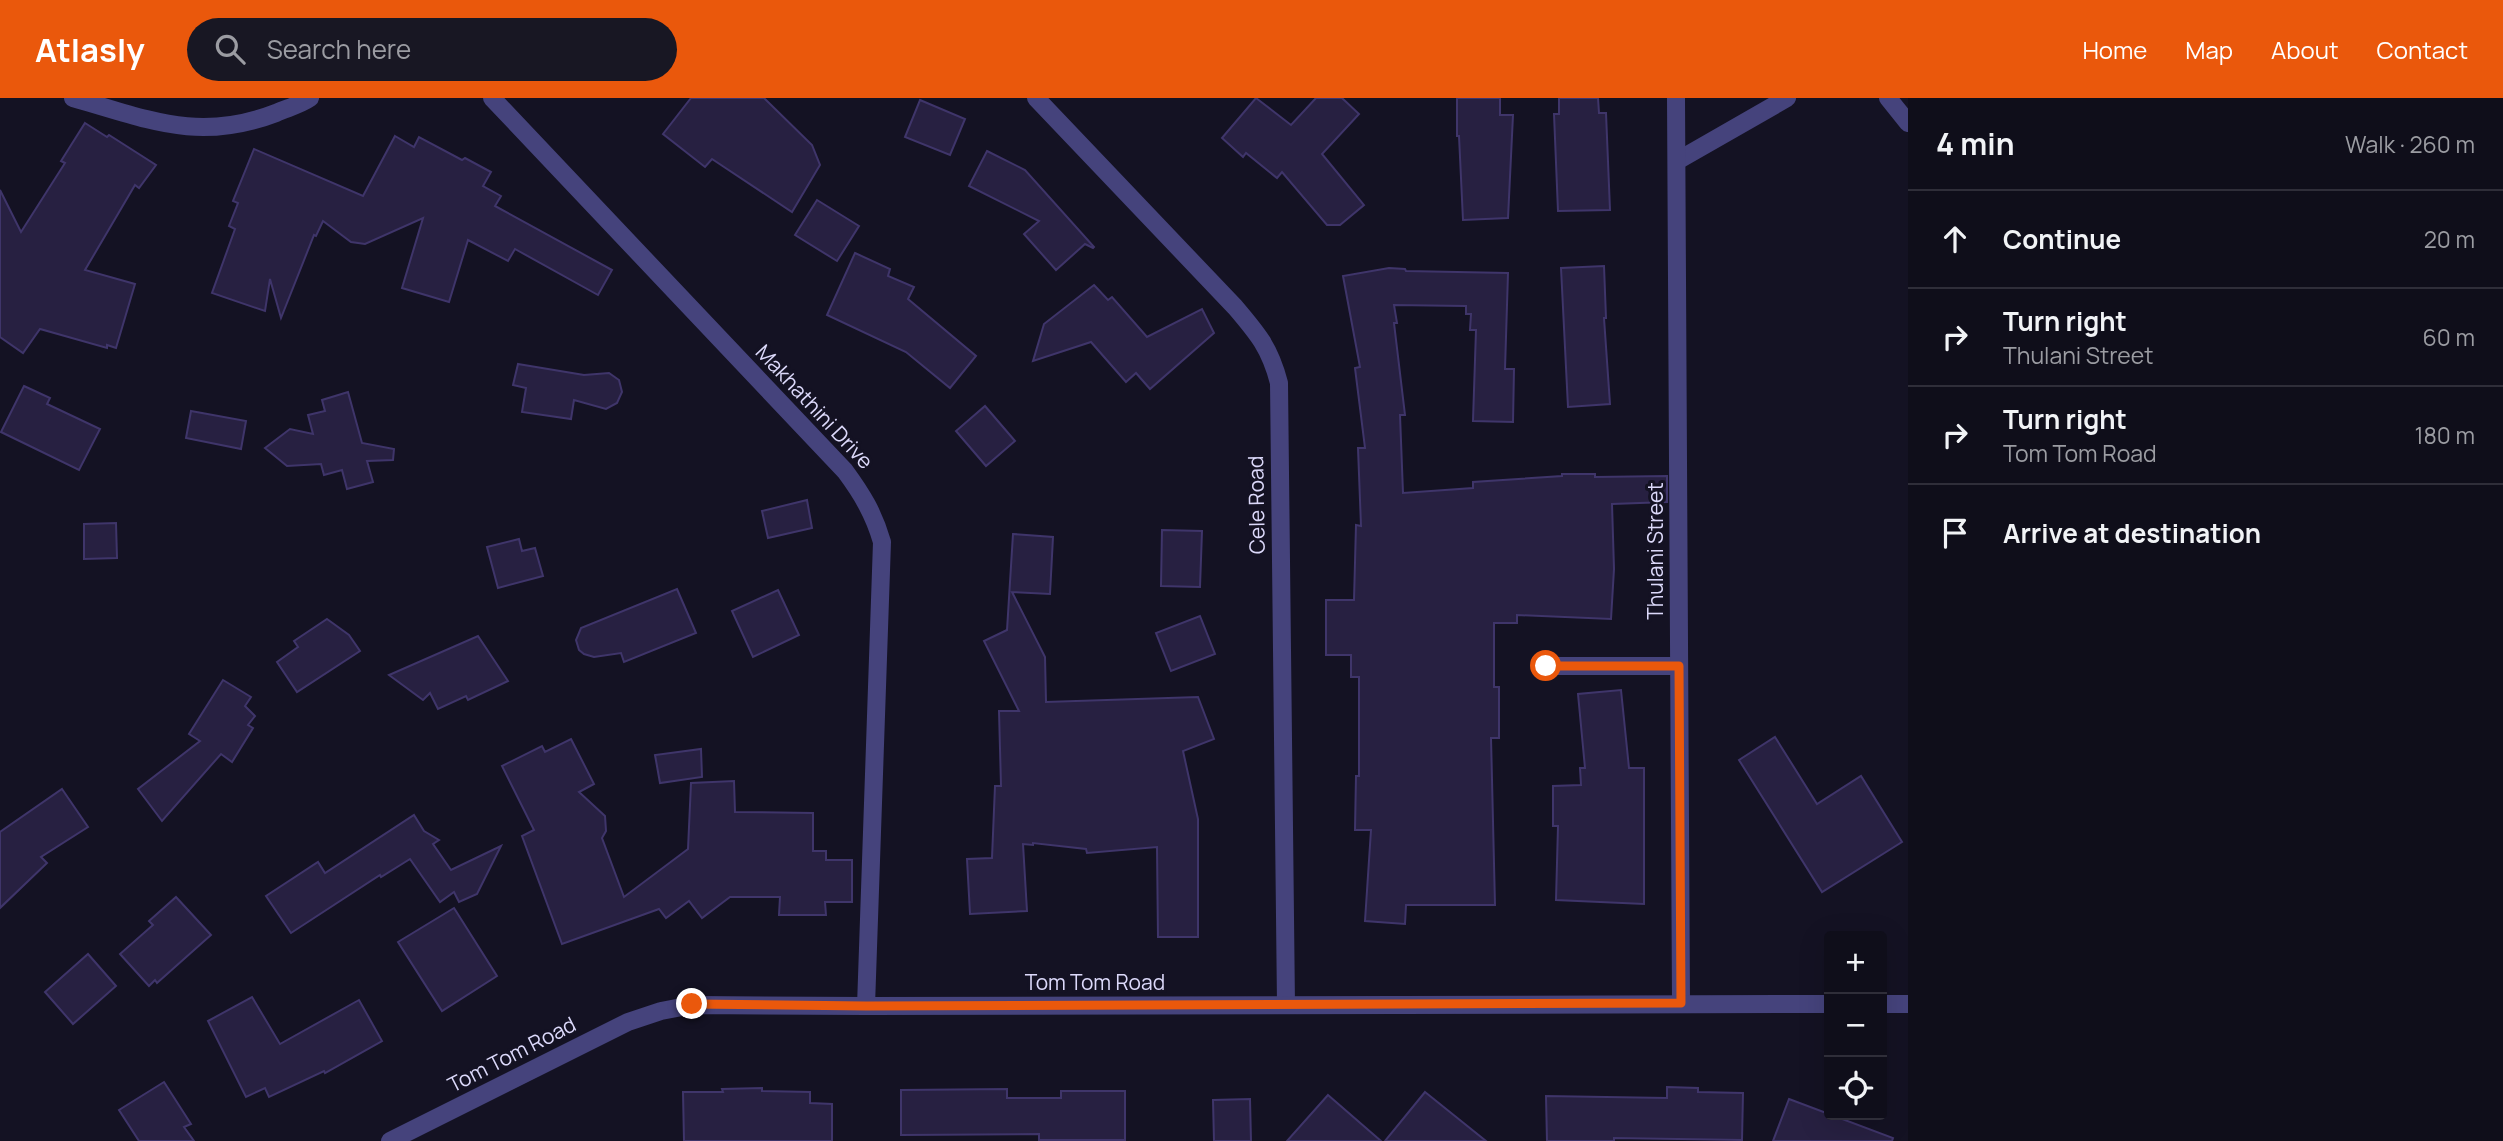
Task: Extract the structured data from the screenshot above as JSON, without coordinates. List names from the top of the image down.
{
  "streets": {
    "street": [
      "Makhathini Drive",
      "Cele Road",
      "Thulani Street",
      "Tom Tom Road"
    ]
  },
  "crossings": [
    ["Makhathini Drive", "Tom Tom Road"],
    ["Cele Road", "Tom Tom Road"],
    ["Thulani Street", "Tom Tom Road"]
  ],
  "page": {
    "header": "Atlasly",
    "search": "Search here",
    "nav": [
      "Home",
      "Map",
      "About",
      "Contact"
    ],
    "heading": ["4 min", "Walk · 260 m"],
    "list": [
      ["Continue", "20 m"],
      ["Turn right", "Thulani Street", "60 m"],
      ["Turn right", "Tom Tom Road", "180 m"],
      "Arrive at destination"
    ],
    "map_buttons": ["+", "−"]
  }
}
